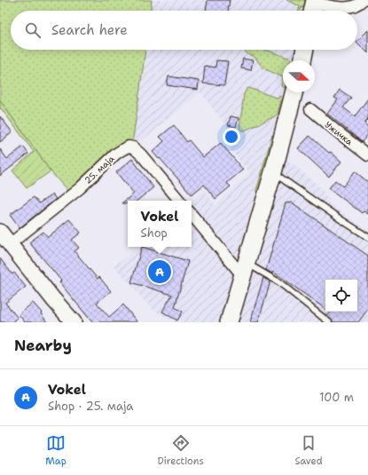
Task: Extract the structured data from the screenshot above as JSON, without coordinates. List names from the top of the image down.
{
  "streets": {
    "street": ["Ужичка", "25. маја"]
  },
  "north": "right",
  "page": {
    "search": "Search here",
    "popup": ["Vokel", "Shop"],
    "pins": "A",
    "heading": "Nearby",
    "list": [
      {
        "mark": "A",
        "name": "Vokel",
        "note": "Shop · 25. маја",
        "value": "100 m"
      }
    ],
    "nav": ["Map", "Directions", "Saved"]
  }
}
